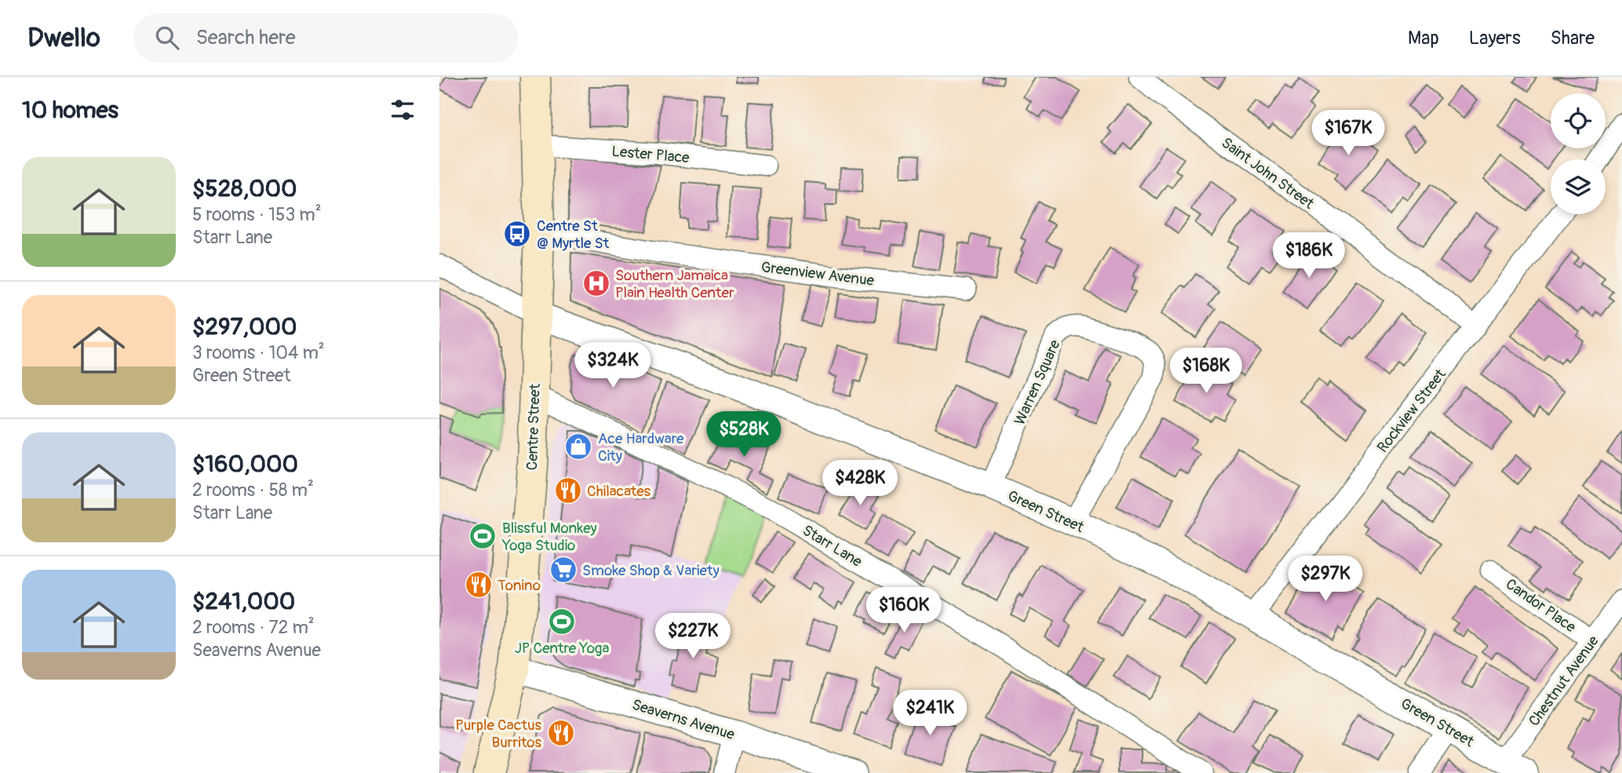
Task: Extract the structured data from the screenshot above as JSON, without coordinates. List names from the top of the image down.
{
  "streets": {
    "main road": ["Centre Street"],
    "street": [
      "Lester Place",
      "Saint John Street",
      "Greenview Avenue",
      "Warren Square",
      "Rockview Street",
      "Green Street",
      "Starr Lane",
      "Candor Place",
      "Chestnut Avenue",
      "Seaverns Avenue"
    ]
  },
  "crossings": [
    ["Lester Place", "Centre Street"],
    ["Saint John Street", "Rockview Street"],
    ["Greenview Avenue", "Centre Street"],
    ["Warren Square", "Green Street"],
    ["Rockview Street", "Green Street"],
    ["Centre Street", "Green Street"],
    ["Centre Street", "Starr Lane"],
    ["Centre Street", "Seaverns Avenue"],
    ["Green Street", "Chestnut Avenue"],
    ["Candor Place", "Chestnut Avenue"]
  ],
  "places": {
    "bus stop": ["Centre St @ Myrtle St"],
    "hospital": ["Southern Jamaica Plain Health Center"],
    "shop": ["Ace Hardware City"],
    "restaurant": ["Chilacates", "Tonino", "Purple Cactus Burritos"],
    "sports": ["Blissful Monkey Yoga Studio", "JP Centre Yoga"],
    "supermarket": ["Smoke Shop & Variety"]
  },
  "page": {
    "header": "Dwello",
    "search": "Search here",
    "nav": ["Map", "Layers", "Share"],
    "heading": "10 homes",
    "price": [
      "$167K",
      "$186K",
      "$324K",
      "$168K",
      "$528K",
      "$428K",
      "$297K",
      "$160K",
      "$227K",
      "$241K"
    ],
    "list": [
      {
        "name": "$528,000",
        "note": "5 rooms · 153 m² · Starr Lane"
      },
      {
        "name": "$297,000",
        "note": "3 rooms · 104 m² · Green Street"
      },
      {
        "name": "$160,000",
        "note": "2 rooms · 58 m² · Starr Lane"
      },
      {
        "name": "$241,000",
        "note": "2 rooms · 72 m² · Seaverns Avenue"
      }
    ]
  }
}
